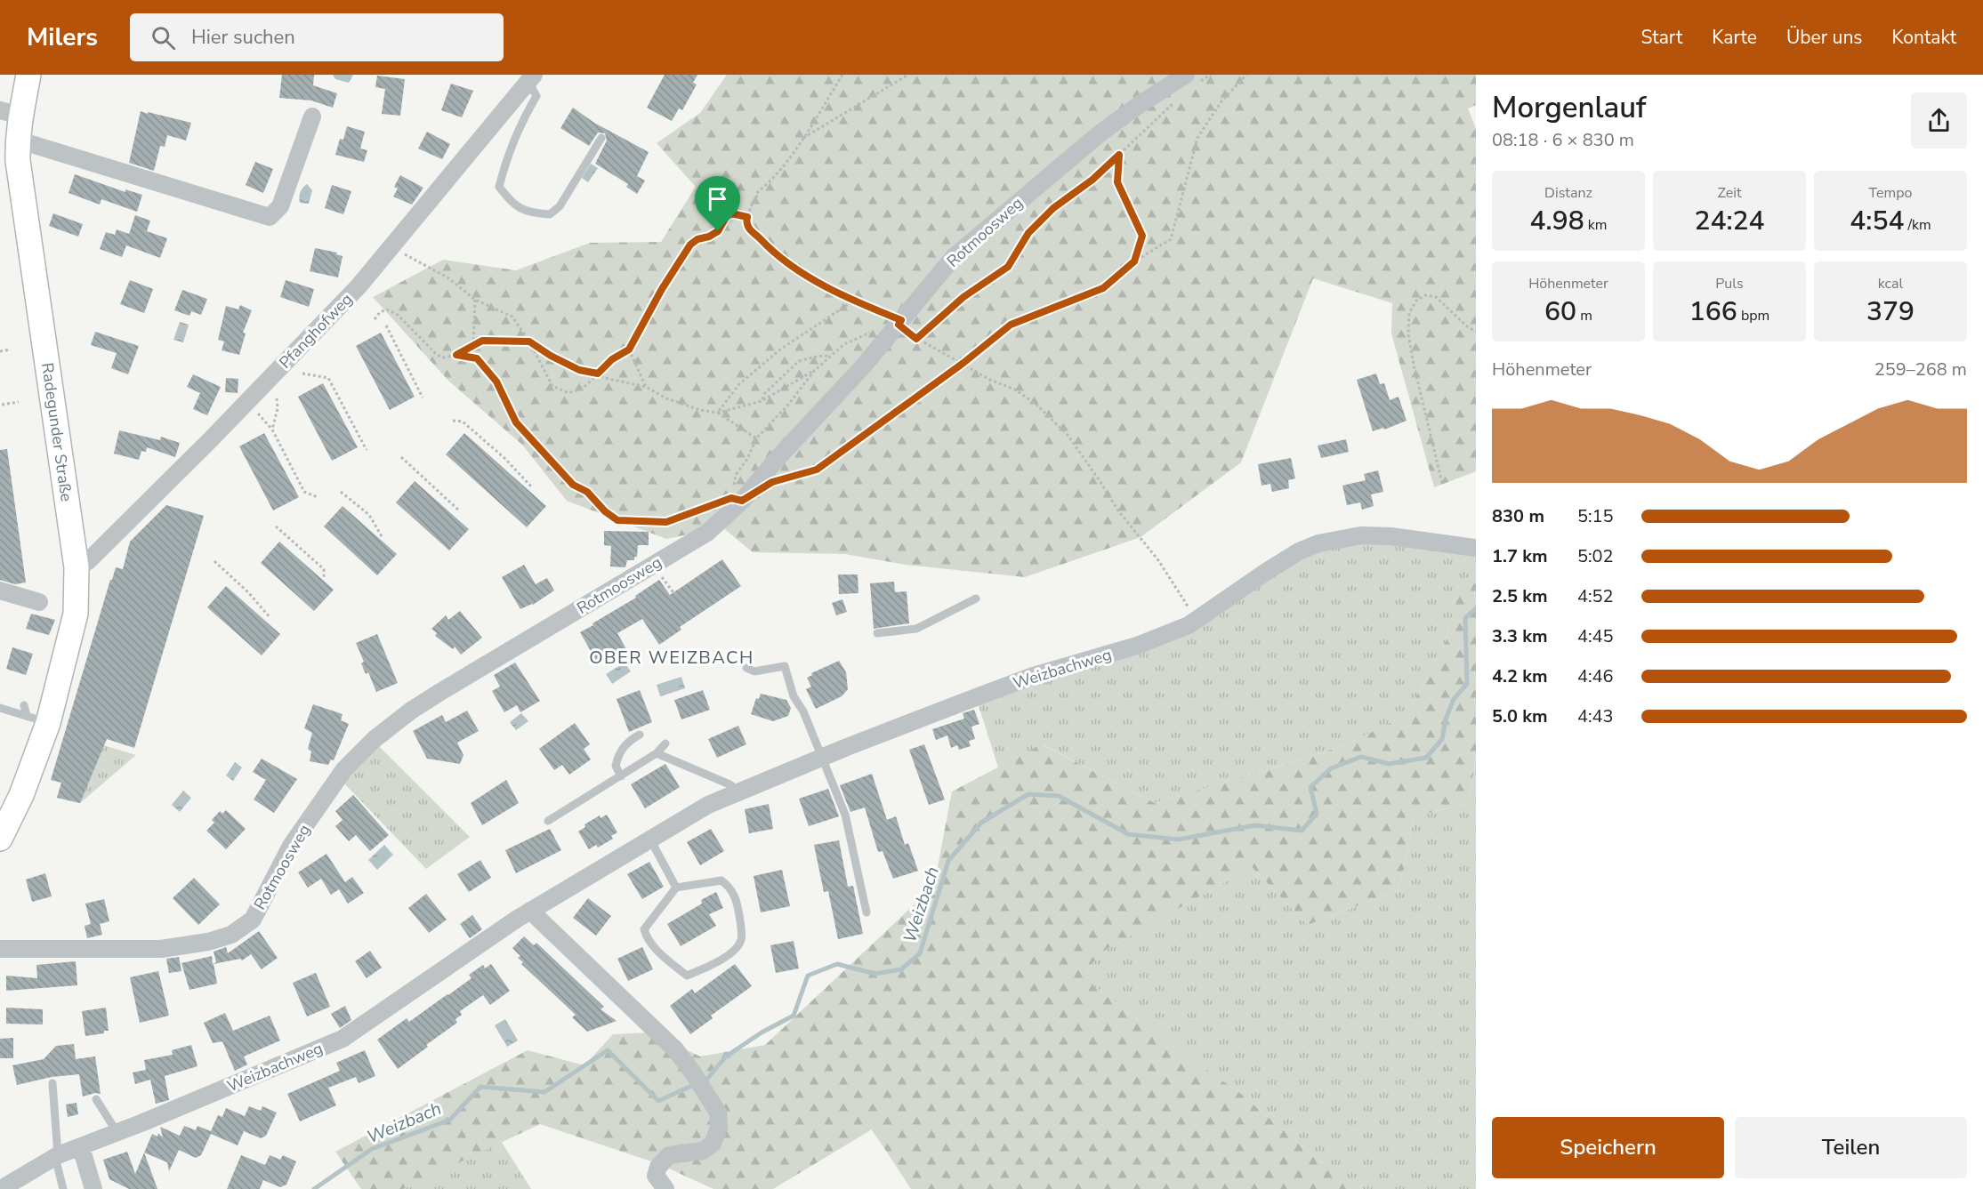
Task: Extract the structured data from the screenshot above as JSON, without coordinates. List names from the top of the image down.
{
  "streets": {
    "main road": ["Radegunder Straße"],
    "street": ["Rotmoosweg", "Pfanghofweg", "Weizbachweg"]
  },
  "crossings": [
    ["Pfanghofweg", "Radegunder Straße"]
  ],
  "districts": ["OBER WEIZBACH"],
  "water": ["Weizbach"],
  "page": {
    "header": "Milers",
    "search": "Hier suchen",
    "nav": [
      "Start",
      "Karte",
      "Über uns",
      "Kontakt"
    ],
    "heading": ["Morgenlauf", "08:18 · 6 × 830 m"],
    "stats": [
      ["Distanz", "4.98 km"],
      ["Zeit", "24:24"],
      ["Tempo", "4:54 /km"],
      ["Höhenmeter", "60 m"],
      ["Puls", "166 bpm"],
      ["kcal", "379"]
    ],
    "chart": ["Höhenmeter", "259–268 m"],
    "list": [
      {
        "name": "830 m",
        "note": "5:15"
      },
      {
        "name": "1.7 km",
        "note": "5:02"
      },
      {
        "name": "2.5 km",
        "note": "4:52"
      },
      {
        "name": "3.3 km",
        "note": "4:45"
      },
      {
        "name": "4.2 km",
        "note": "4:46"
      },
      {
        "name": "5.0 km",
        "note": "4:43"
      }
    ],
    "buttons": ["Speichern", "Teilen"]
  }
}
